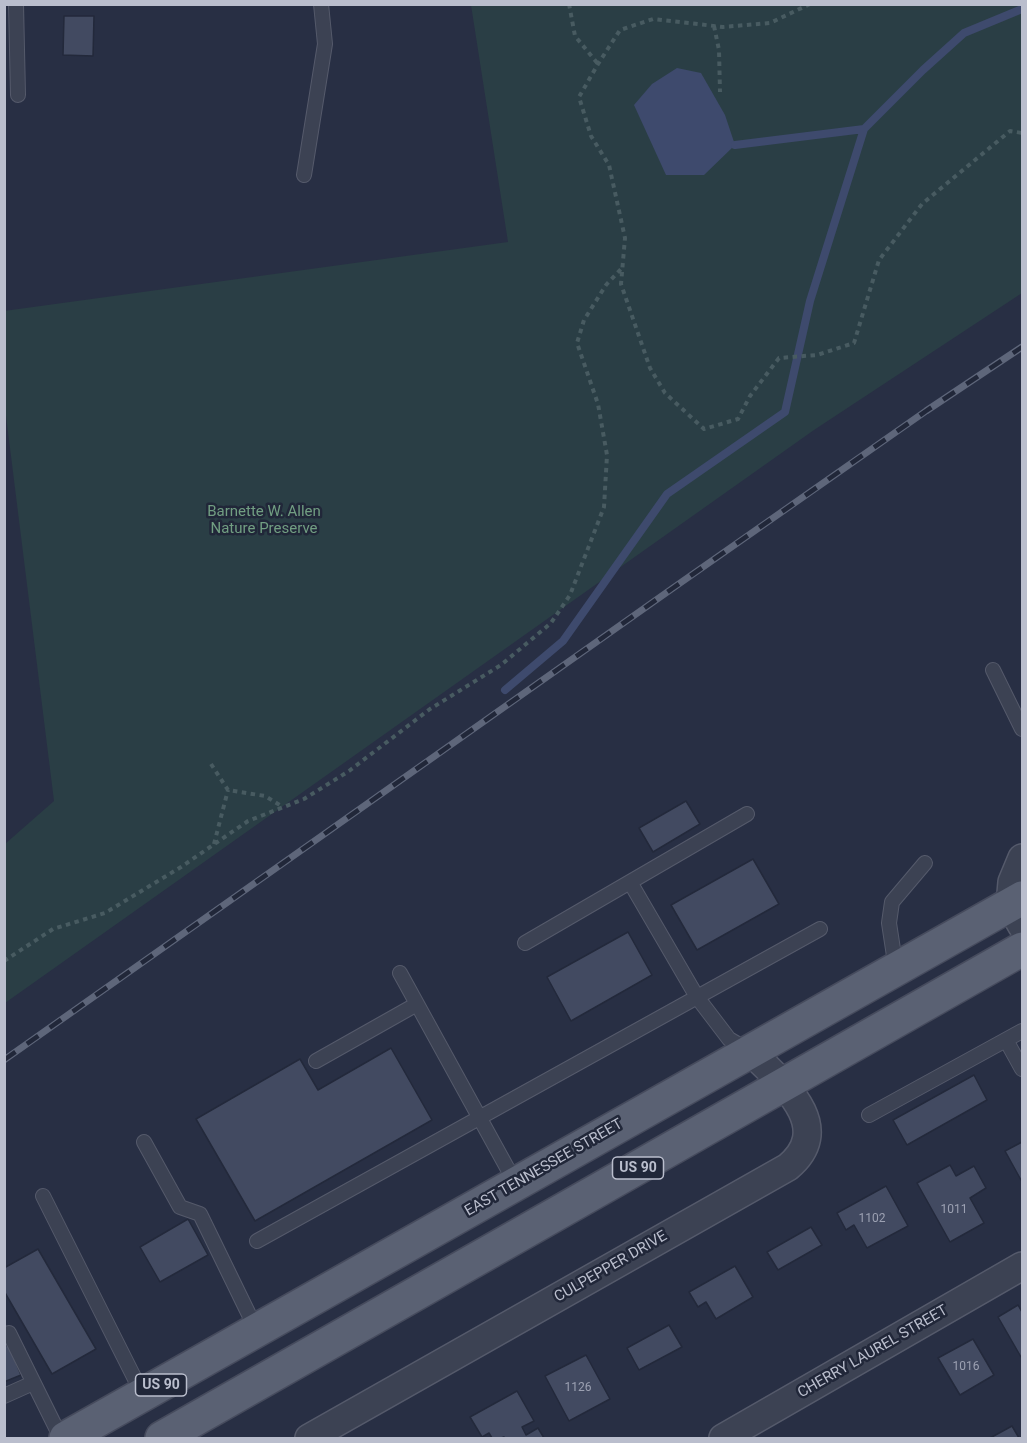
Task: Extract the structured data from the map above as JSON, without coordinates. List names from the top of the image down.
{
  "streets": {
    "main road": ["EAST TENNESSEE STREET", "US 90"],
    "street": ["CULPEPPER DRIVE", "CHERRY LAUREL STREET"]
  },
  "crossings": [
    ["EAST TENNESSEE STREET", "CULPEPPER DRIVE"],
    ["US 90", "CULPEPPER DRIVE"]
  ],
  "parks": ["Barnette W. Allen Nature Preserve"],
  "house_numbers": [
    "1011",
    "1102",
    "1016",
    "1126"
  ]
}
